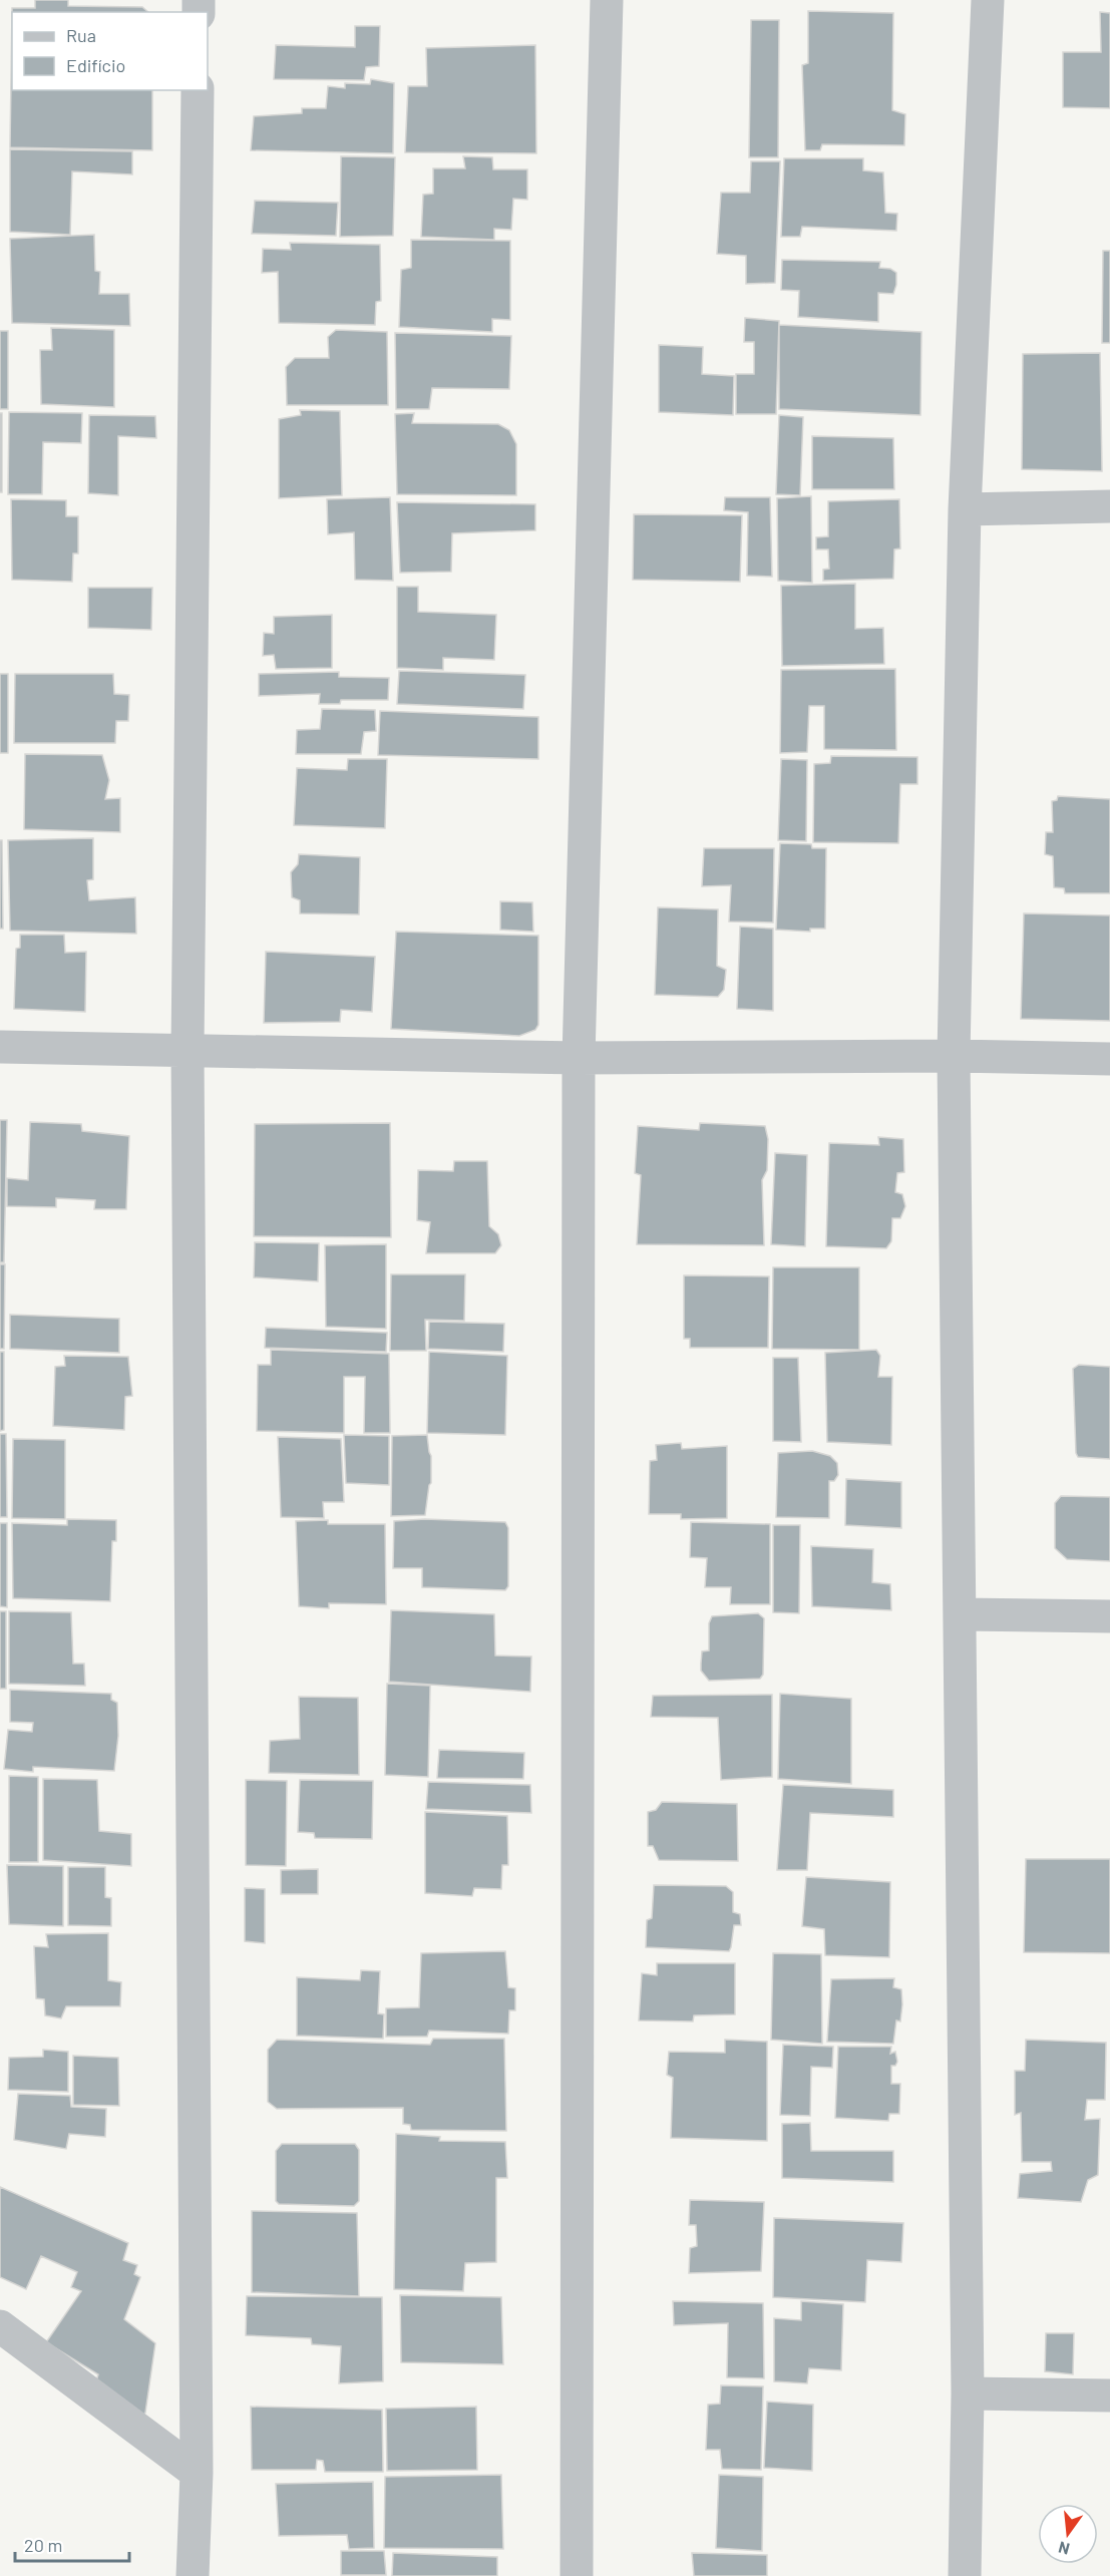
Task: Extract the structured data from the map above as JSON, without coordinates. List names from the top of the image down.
{
  "legend": ["Rua", "Edifício"],
  "scale_bar": "20 m",
  "north": "bottom"
}
